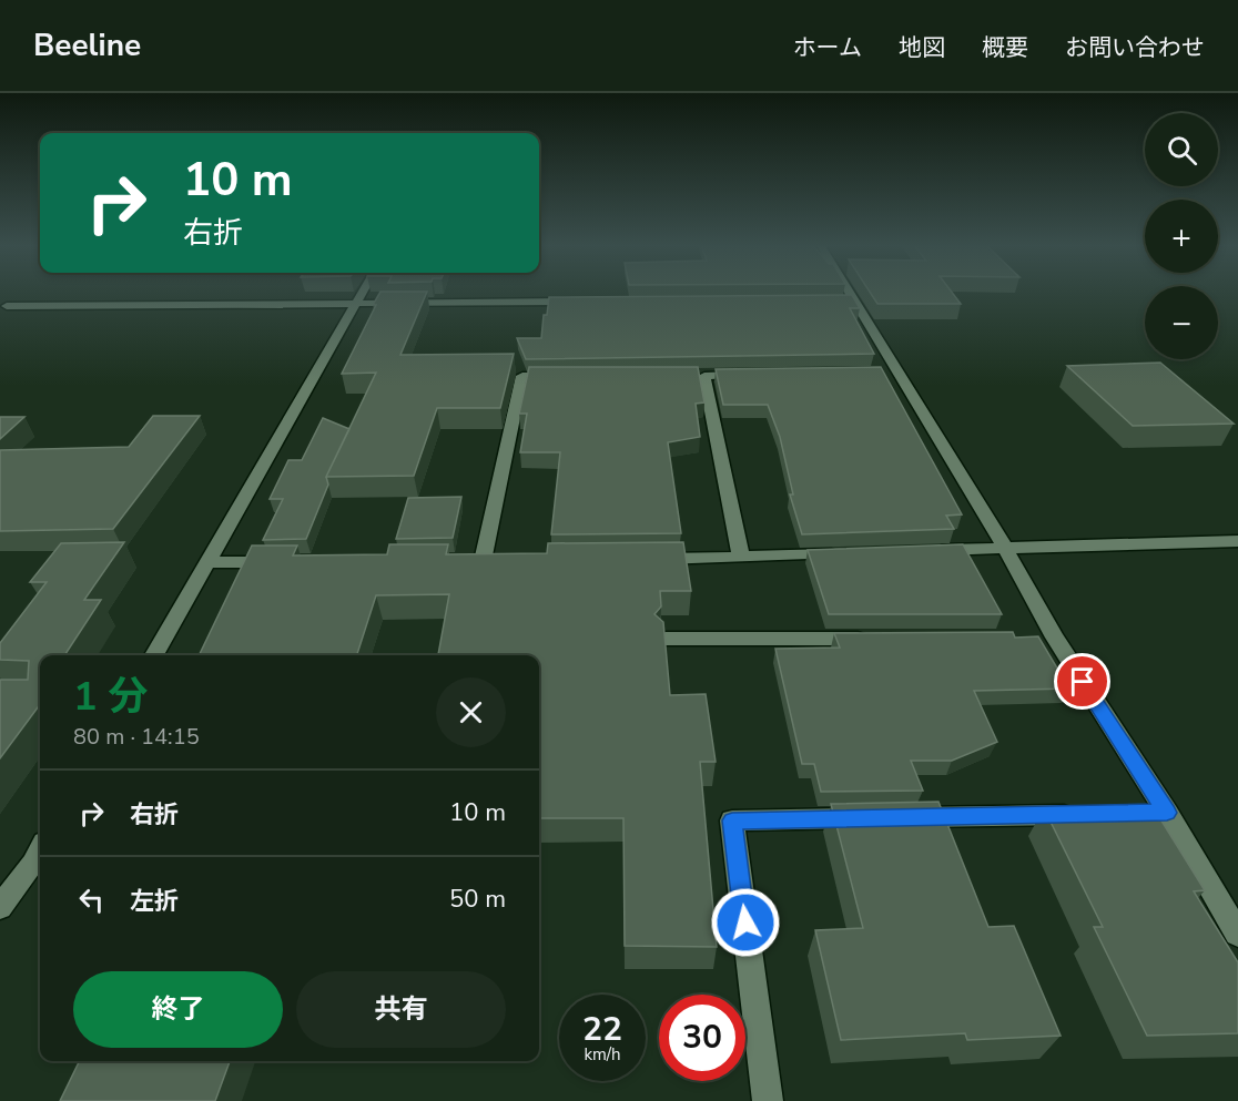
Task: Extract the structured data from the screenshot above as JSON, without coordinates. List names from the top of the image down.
{
  "page": {
    "header": "Beeline",
    "nav": [
      "ホーム",
      "地図",
      "概要",
      "お問い合わせ"
    ],
    "map_buttons": ["+", "−"],
    "turn": ["10 m", "右折"],
    "heading": ["1 分", "80 m · 14:15"],
    "list": [
      {
        "name": "右折",
        "value": "10 m"
      },
      {
        "name": "左折",
        "value": "50 m"
      }
    ],
    "buttons": ["終了", "共有"],
    "speed": "22 km/h",
    "limit": "30"
  }
}
